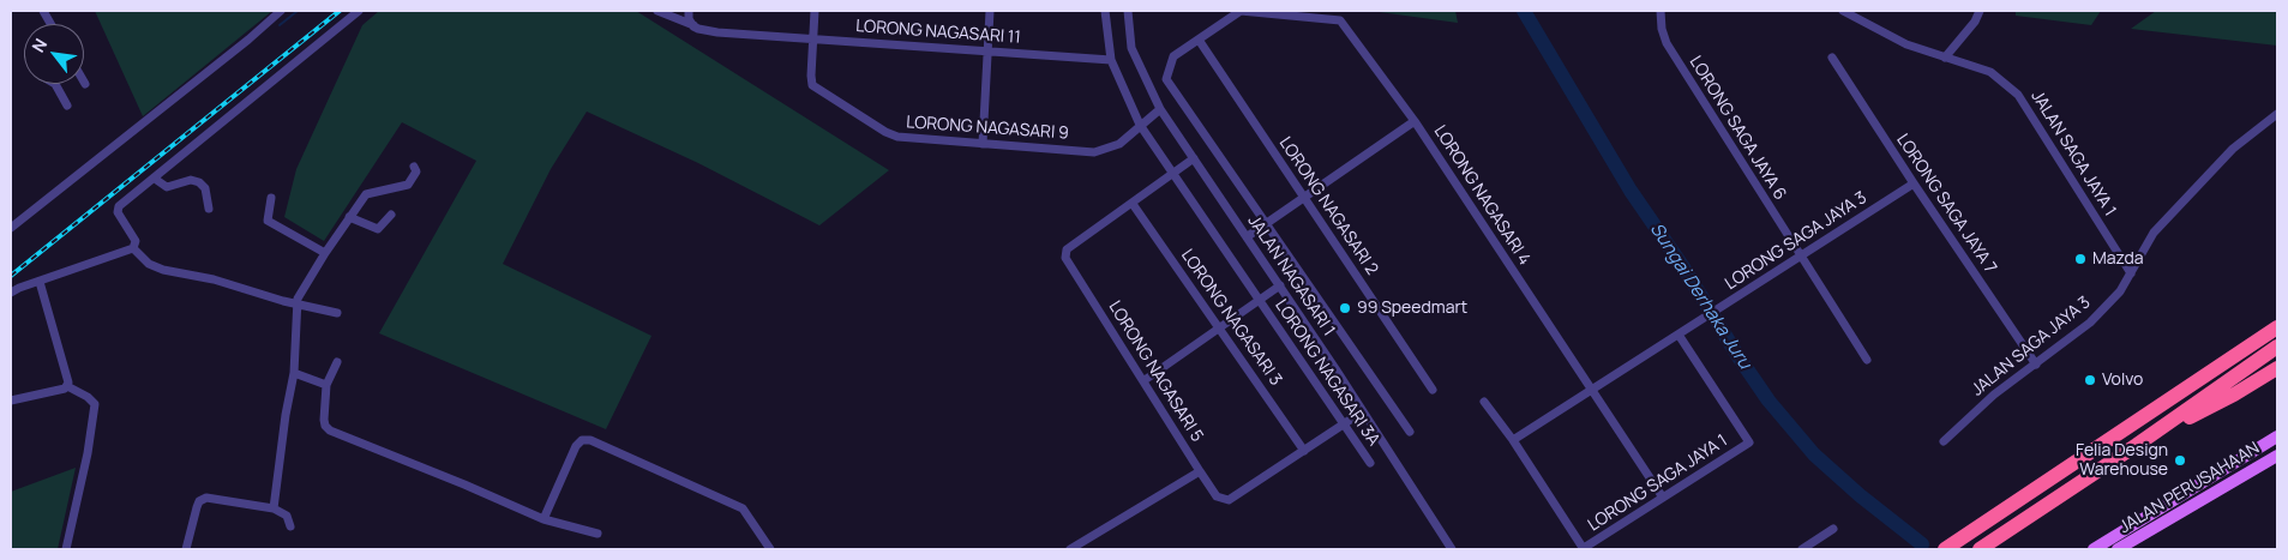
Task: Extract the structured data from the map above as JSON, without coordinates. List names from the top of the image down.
{
  "streets": {
    "main road": ["JALAN PERUSAHAAN"],
    "street": [
      "LORONG NAGASARI 11",
      "LORONG NAGASARI 9",
      "LORONG SAGA JAYA 6",
      "JALAN SAGA JAYA 1",
      "LORONG NAGASARI 4",
      "LORONG SAGA JAYA 7",
      "LORONG NAGASARI 2",
      "LORONG SAGA JAYA 3",
      "JALAN NAGASARI 1",
      "LORONG NAGASARI 3",
      "JALAN SAGA JAYA 3",
      "LORONG NAGASARI 5",
      "LORONG NAGASARI 3A",
      "LORONG SAGA JAYA 1"
    ]
  },
  "crossings": [
    ["LORONG NAGASARI 11", "LORONG NAGASARI 9"],
    ["LORONG NAGASARI 9", "JALAN NAGASARI 1"],
    ["LORONG SAGA JAYA 6", "LORONG SAGA JAYA 3"],
    ["JALAN SAGA JAYA 1", "JALAN SAGA JAYA 3"],
    ["LORONG NAGASARI 4", "LORONG NAGASARI 2"],
    ["LORONG NAGASARI 4", "LORONG SAGA JAYA 3"],
    ["LORONG NAGASARI 4", "LORONG SAGA JAYA 1"],
    ["LORONG SAGA JAYA 7", "LORONG SAGA JAYA 3"],
    ["LORONG SAGA JAYA 7", "JALAN SAGA JAYA 3"],
    ["LORONG SAGA JAYA 3", "LORONG SAGA JAYA 1"],
    ["LORONG NAGASARI 3", "LORONG NAGASARI 5"]
  ],
  "water": ["Sungai Derhaka Juru"],
  "places": [
    "Mazda",
    "99 Speedmart",
    "Volvo",
    "Felia Design Warehouse"
  ],
  "north": "top left"
}
